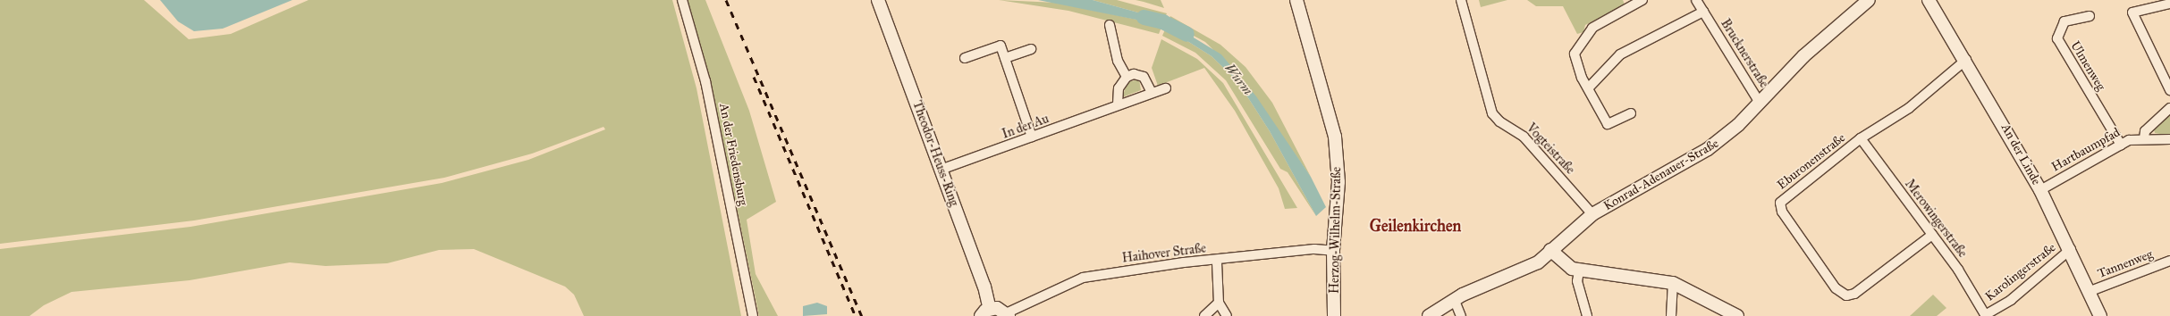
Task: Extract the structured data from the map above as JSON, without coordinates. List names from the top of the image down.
{
  "streets": {
    "street": [
      "Brucknerstraße",
      "Ulmenweg",
      "In der Au",
      "Vogteistraße",
      "Hartbaumpfad",
      "Theodor-Heuss-Ring",
      "An der Friedensburg",
      "An der Linde",
      "Eburonenstraße",
      "Konrad-Adenauer-Straße",
      "Merowingerstraße",
      "Herzog-Wilhelm-Straße",
      "Haihover Straße",
      "Tannenweg",
      "Karolingerstraße"
    ]
  },
  "crossings": [
    ["Brucknerstraße", "Konrad-Adenauer-Straße"],
    ["Ulmenweg", "Hartbaumpfad"],
    ["In der Au", "Theodor-Heuss-Ring"],
    ["Vogteistraße", "Konrad-Adenauer-Straße"],
    ["Hartbaumpfad", "An der Linde"],
    ["Theodor-Heuss-Ring", "Haihover Straße"],
    ["An der Linde", "Eburonenstraße"],
    ["An der Linde", "Tannenweg"],
    ["An der Linde", "Karolingerstraße"],
    ["Eburonenstraße", "Merowingerstraße"],
    ["Merowingerstraße", "Karolingerstraße"],
    ["Herzog-Wilhelm-Straße", "Haihover Straße"]
  ],
  "districts": ["Geilenkirchen"],
  "water": ["Wurm"]
}
